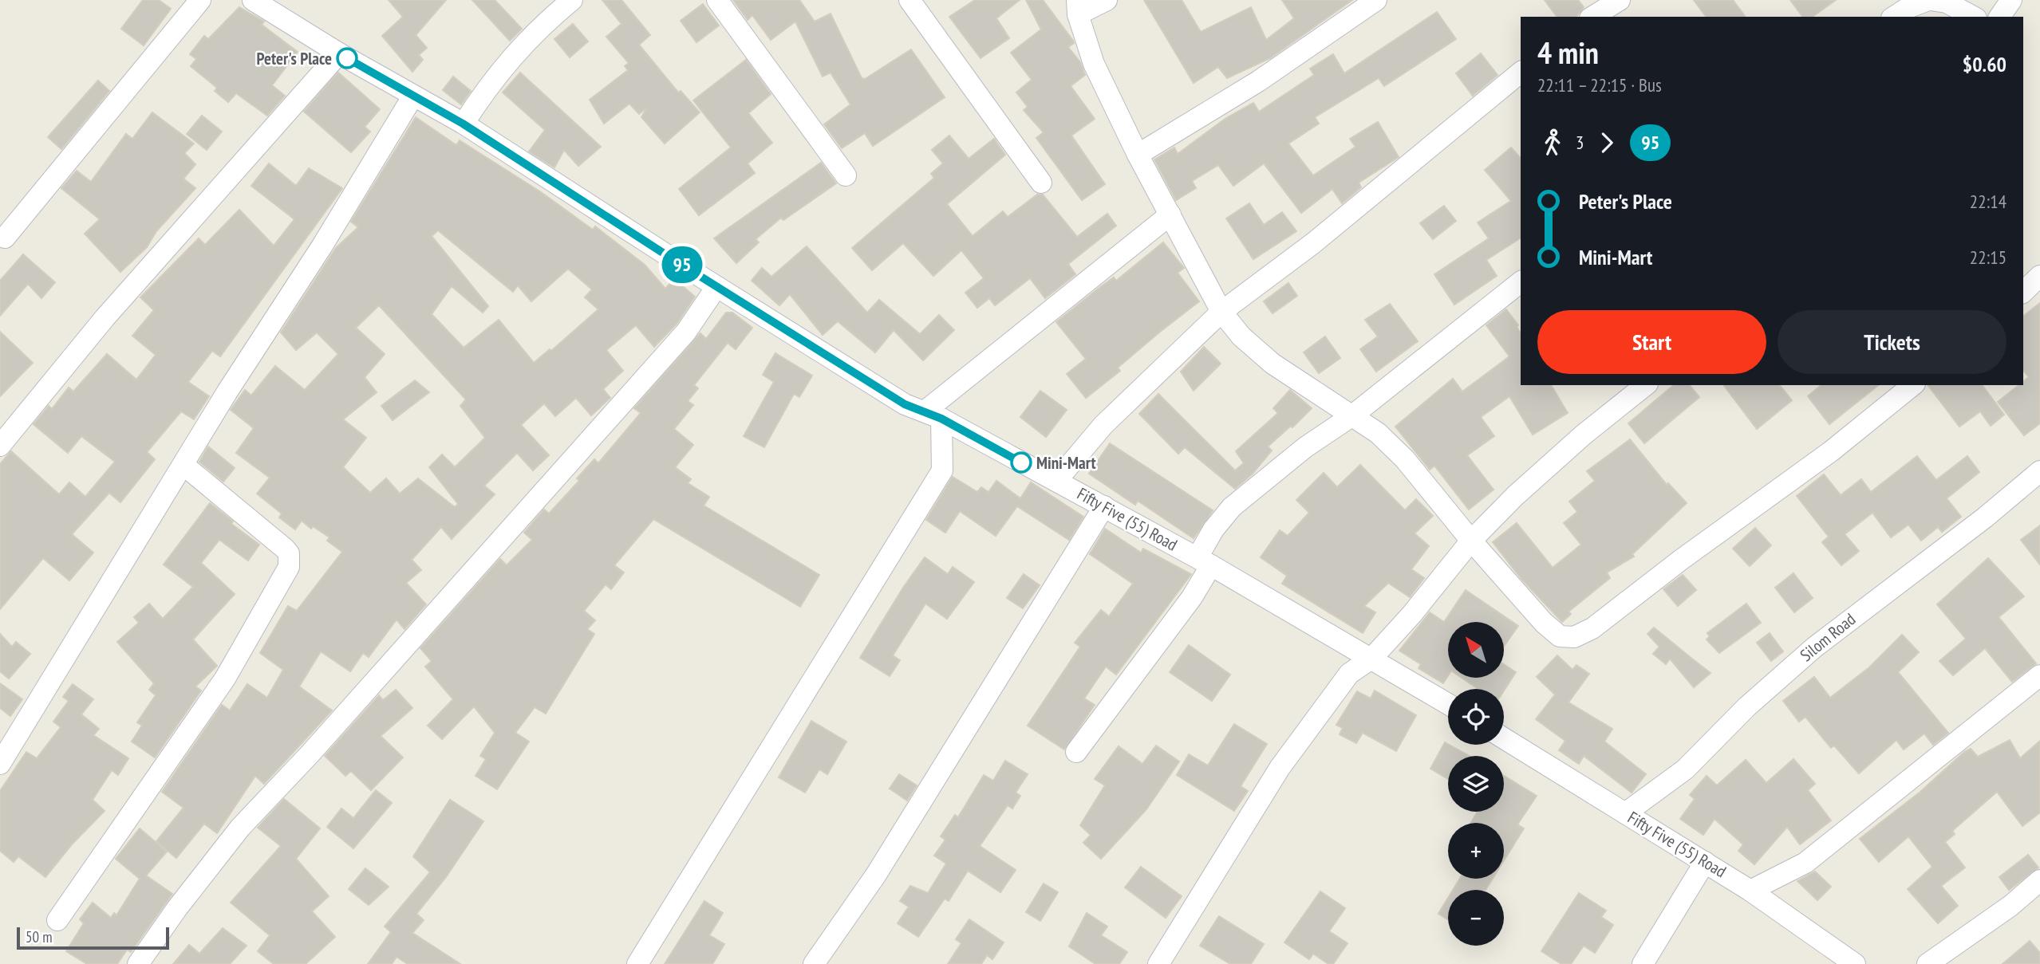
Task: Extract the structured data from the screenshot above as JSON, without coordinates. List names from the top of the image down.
{
  "streets": {
    "street": ["Fifty Five (55) Road", "Silom Road"]
  },
  "crossings": [
    ["Fifty Five (55) Road", "Silom Road"]
  ],
  "places": ["Peter's Place", "Mini-Mart"],
  "lines": ["bus line 95"],
  "scale_bar": "50 m",
  "north": "top left",
  "page": {
    "on_map": "95",
    "heading": ["4 min", "22:11 – 22:15 · Bus", "$0.60"],
    "legs": ["3", "95"],
    "list": [
      {
        "name": "Peter's Place",
        "value": "22:14"
      },
      {
        "name": "Mini-Mart",
        "value": "22:15"
      }
    ],
    "buttons": ["Start", "Tickets"],
    "map_buttons": ["+", "−"],
    "scale": "50 m"
  }
}
